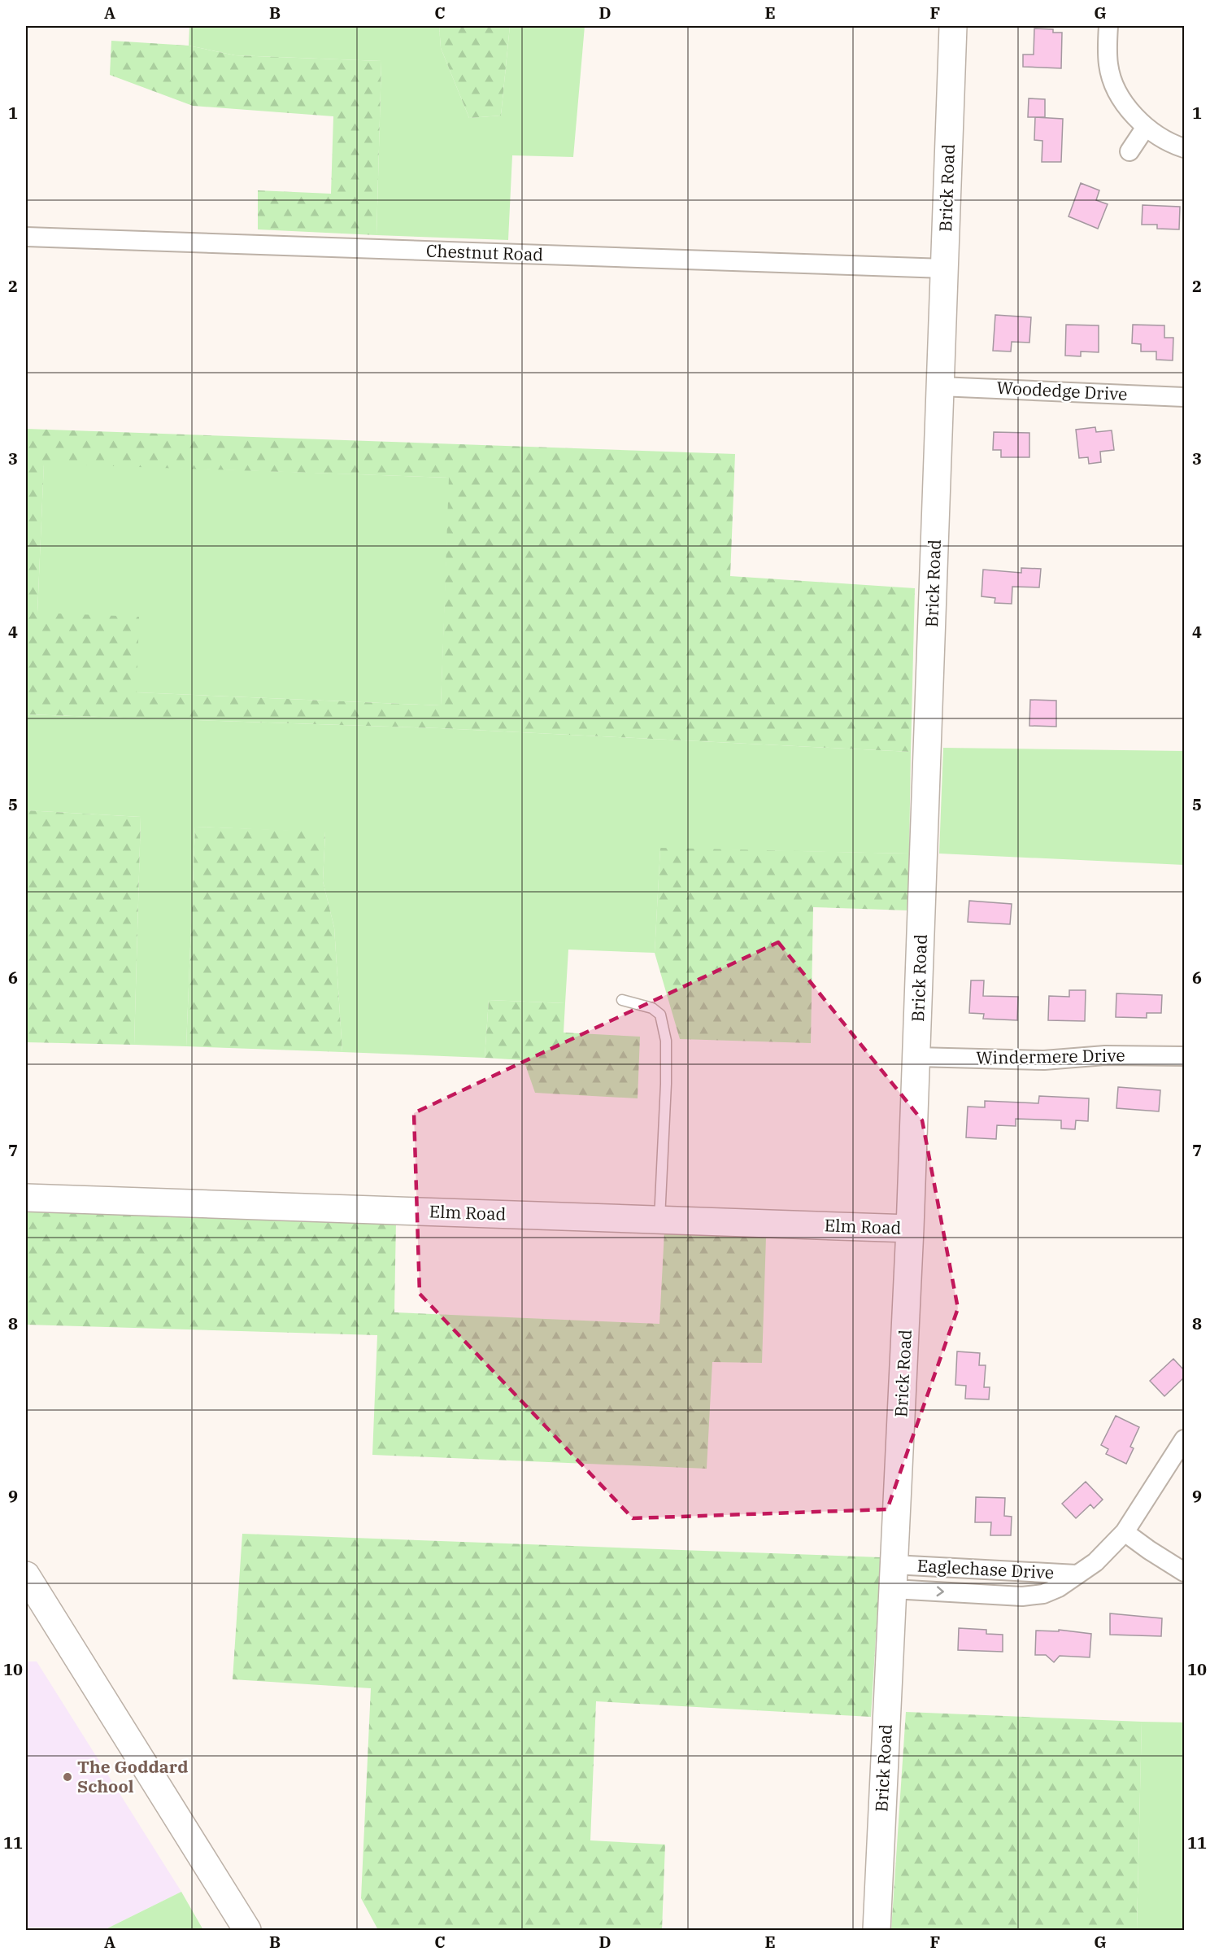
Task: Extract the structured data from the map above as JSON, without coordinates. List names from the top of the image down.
{
  "streets": {
    "street": [
      "Brick Road",
      "Chestnut Road",
      "Woodedge Drive",
      "Windermere Drive",
      "Elm Road",
      "Eaglechase Drive"
    ]
  },
  "crossings": [
    ["Brick Road", "Chestnut Road"],
    ["Brick Road", "Woodedge Drive"],
    ["Brick Road", "Windermere Drive"],
    ["Brick Road", "Elm Road"],
    ["Brick Road", "Eaglechase Drive"]
  ],
  "places": ["The Goddard School"],
  "grid": {
    "columns": [
      "A",
      "B",
      "C",
      "D",
      "E",
      "F",
      "G"
    ],
    "rows": [
      "1",
      "2",
      "3",
      "4",
      "5",
      "6",
      "7",
      "8",
      "9",
      "10",
      "11"
    ]
  }
}
